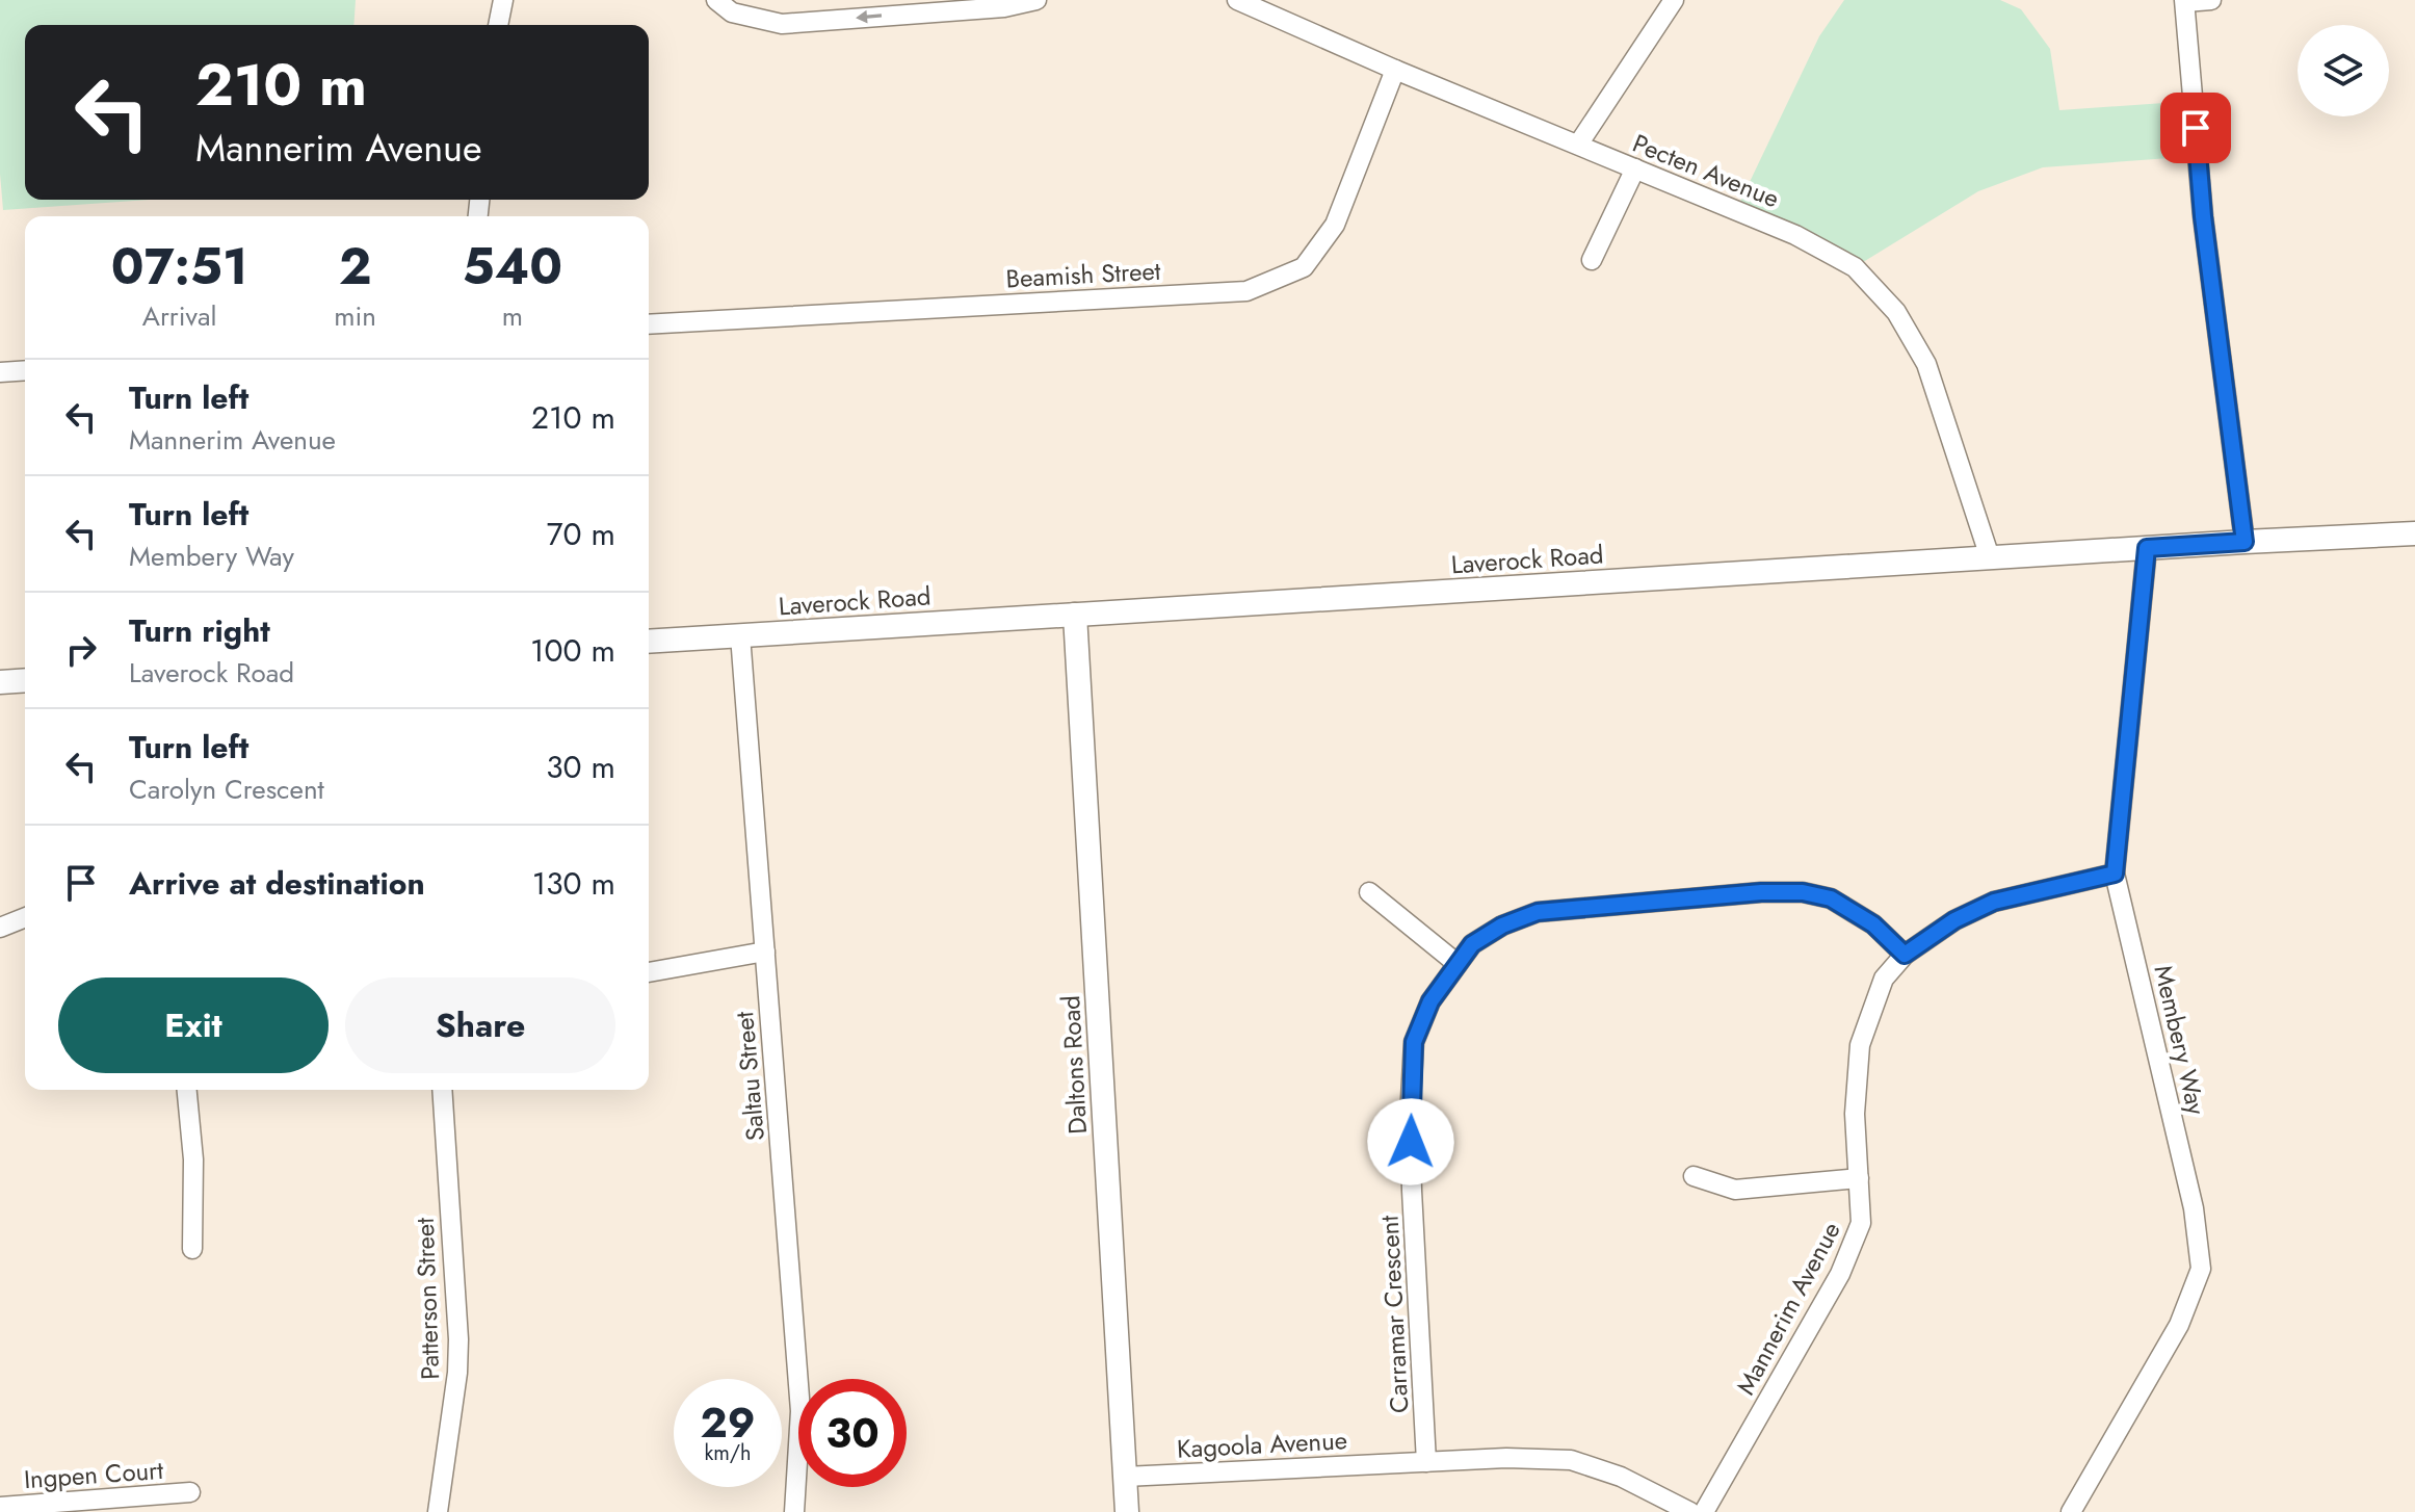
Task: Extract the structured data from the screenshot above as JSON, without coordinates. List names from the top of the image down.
{
  "streets": {
    "street": [
      "Pecten Avenue",
      "Beamish Street",
      "Laverock Road",
      "Membery Way",
      "Daltons Road",
      "Saltau Street",
      "Patterson Street",
      "Mannerim Avenue",
      "Carramar Crescent",
      "Kagoola Avenue",
      "Ingpen Court"
    ]
  },
  "crossings": [
    ["Pecten Avenue", "Beamish Street"],
    ["Pecten Avenue", "Laverock Road"],
    ["Laverock Road", "Membery Way"],
    ["Laverock Road", "Daltons Road"],
    ["Laverock Road", "Saltau Street"],
    ["Membery Way", "Mannerim Avenue"],
    ["Daltons Road", "Kagoola Avenue"],
    ["Mannerim Avenue", "Carramar Crescent"],
    ["Carramar Crescent", "Kagoola Avenue"]
  ],
  "page": {
    "turn": ["210 m", "Mannerim Avenue"],
    "eta": [
      "07:51",
      "Arrival",
      "2",
      "min",
      "540",
      "m"
    ],
    "list": [
      {
        "name": "Turn left",
        "note": "Mannerim Avenue",
        "value": "210 m"
      },
      {
        "name": "Turn left",
        "note": "Membery Way",
        "value": "70 m"
      },
      {
        "name": "Turn right",
        "note": "Laverock Road",
        "value": "100 m"
      },
      {
        "name": "Turn left",
        "note": "Carolyn Crescent",
        "value": "30 m"
      },
      {
        "name": "Arrive at destination",
        "value": "130 m"
      }
    ],
    "buttons": ["Exit", "Share"],
    "speed": "29 km/h",
    "limit": "30"
  }
}
